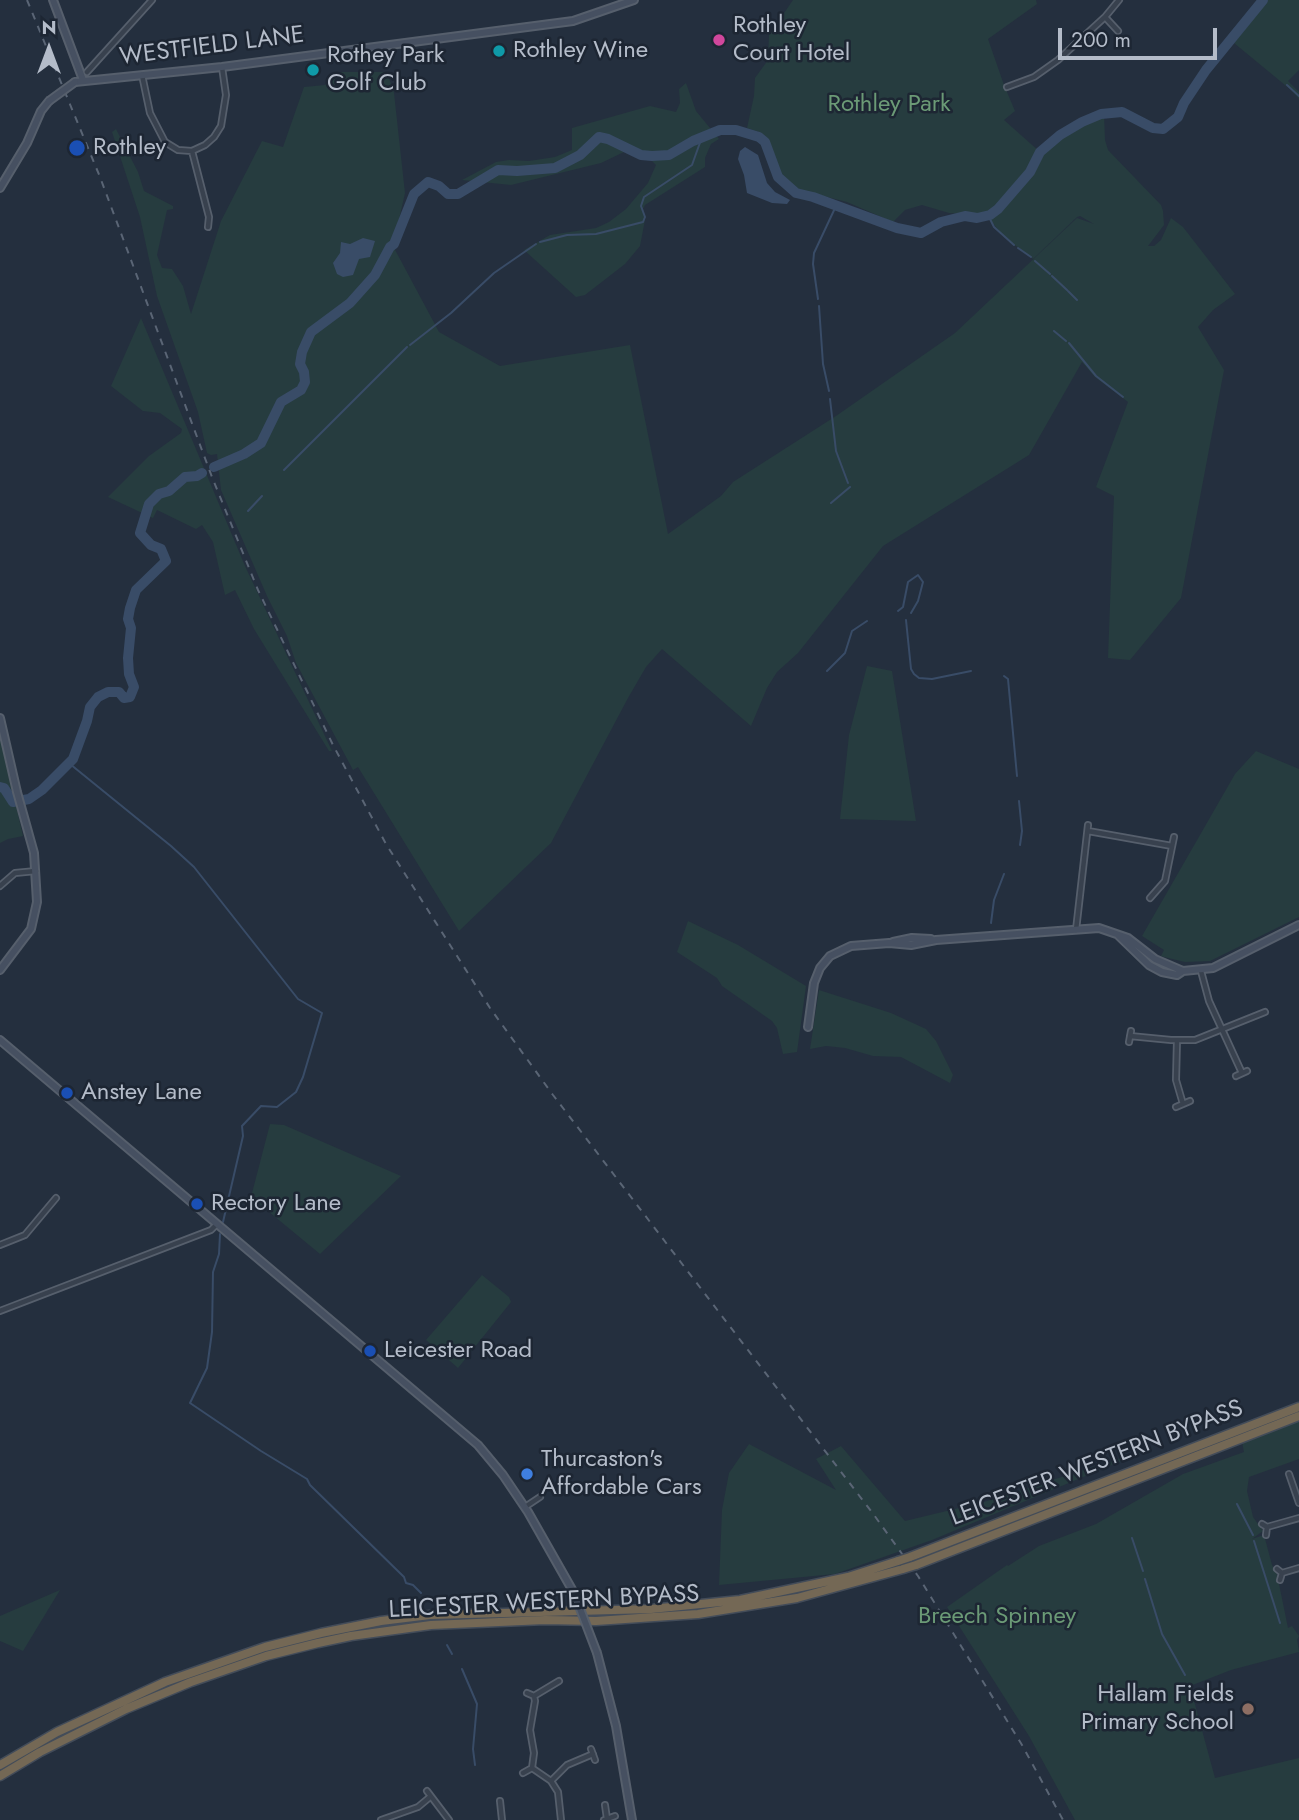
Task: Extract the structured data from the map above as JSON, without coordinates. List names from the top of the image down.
{
  "streets": {
    "highway": ["LEICESTER WESTERN BYPASS"],
    "street": ["WESTFIELD LANE"]
  },
  "parks": ["Rothley Park", "Breech Spinney"],
  "places": [
    "Rothley Court Hotel",
    "Rothley Wine",
    "Rothey Park Golf Club",
    "Rothley",
    "Anstey Lane",
    "Rectory Lane",
    "Leicester Road",
    "Thurcaston's Affordable Cars",
    "Hallam Fields Primary School"
  ],
  "scale_bar": "200 m",
  "north": "top"
}
